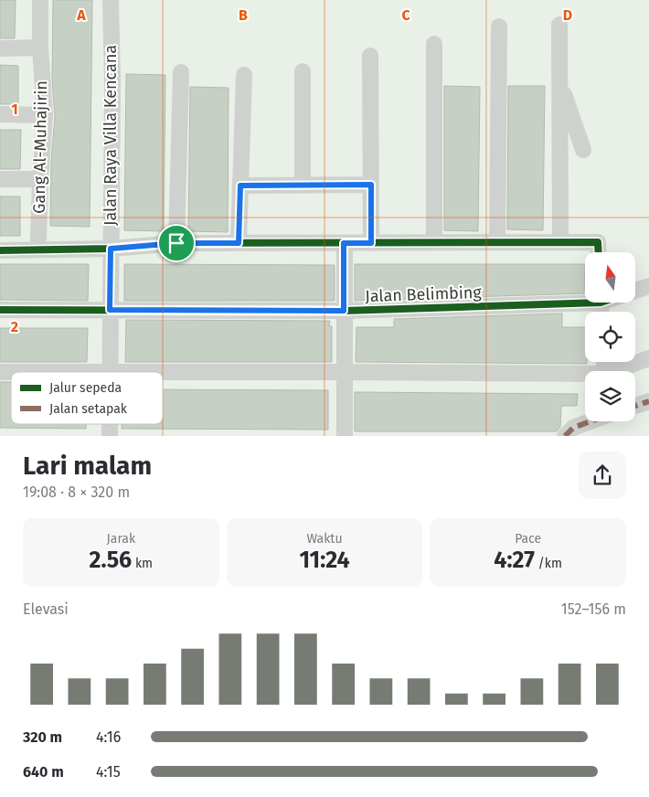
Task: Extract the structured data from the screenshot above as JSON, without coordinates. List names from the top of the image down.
{
  "streets": {
    "street": ["Jalan Raya Villa Kencana", "Gang Al-Muhajirin", "Jalan Belimbing"]
  },
  "crossings": [
    ["Jalan Raya Villa Kencana", "Jalan Belimbing"]
  ],
  "legend": ["Jalur sepeda", "Jalan setapak"],
  "north": "top",
  "page": {
    "heading": ["Lari malam", "19:08 · 8 × 320 m"],
    "stats": [
      ["Jarak", "2.56 km"],
      ["Waktu", "11:24"],
      ["Pace", "4:27 /km"]
    ],
    "chart": ["Elevasi", "152–156 m"],
    "list": [
      {
        "name": "320 m",
        "note": "4:16"
      },
      {
        "name": "640 m",
        "note": "4:15"
      }
    ]
  },
  "grid": {
    "columns": [
      "A",
      "B",
      "C",
      "D"
    ],
    "rows": ["1", "2"]
  }
}
